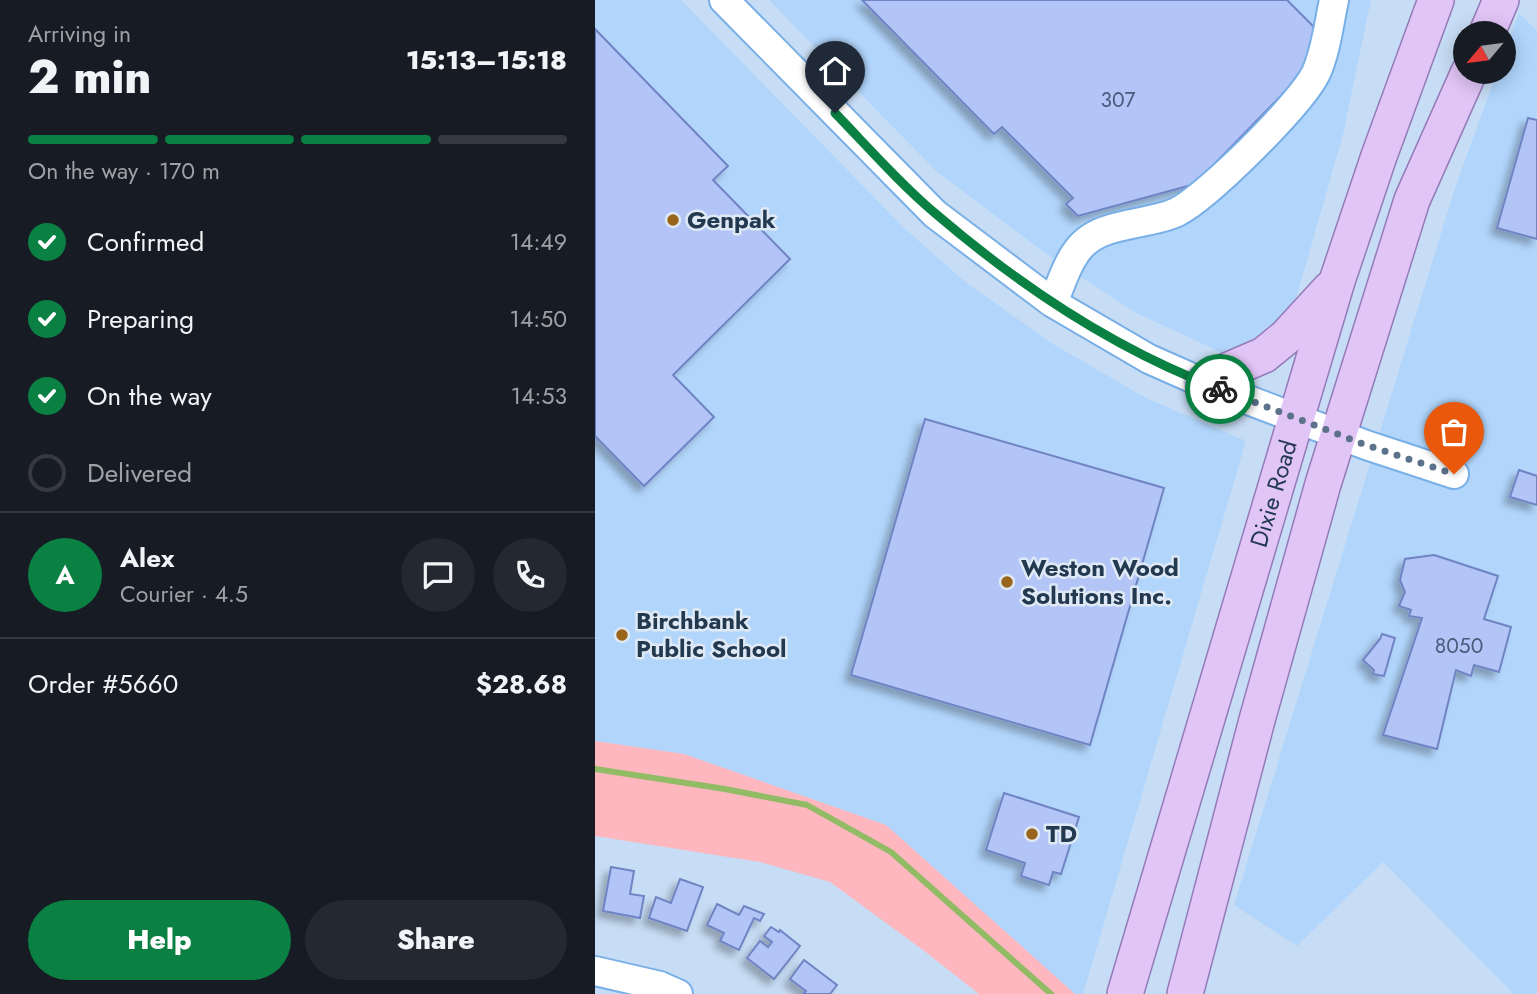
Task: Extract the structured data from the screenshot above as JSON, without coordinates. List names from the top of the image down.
{
  "streets": {
    "main road": ["Dixie Road"]
  },
  "places": [
    "Genpak",
    "Weston Wood Solutions Inc.",
    "Birchbank Public School",
    "TD"
  ],
  "house_numbers": ["307", "8050"],
  "north": "bottom left",
  "page": {
    "heading": ["2 min", "Arriving in", "15:13–15:18"],
    "panel": [
      "Alex",
      "Courier · 4.5",
      "Order #5660",
      "$28.68"
    ],
    "bar": "On the way · 170 m",
    "list": [
      ["Confirmed", "14:49"],
      ["Preparing", "14:50"],
      ["On the way", "14:53"],
      "Delivered"
    ],
    "round": "A",
    "buttons": ["Help", "Share"]
  }
}
